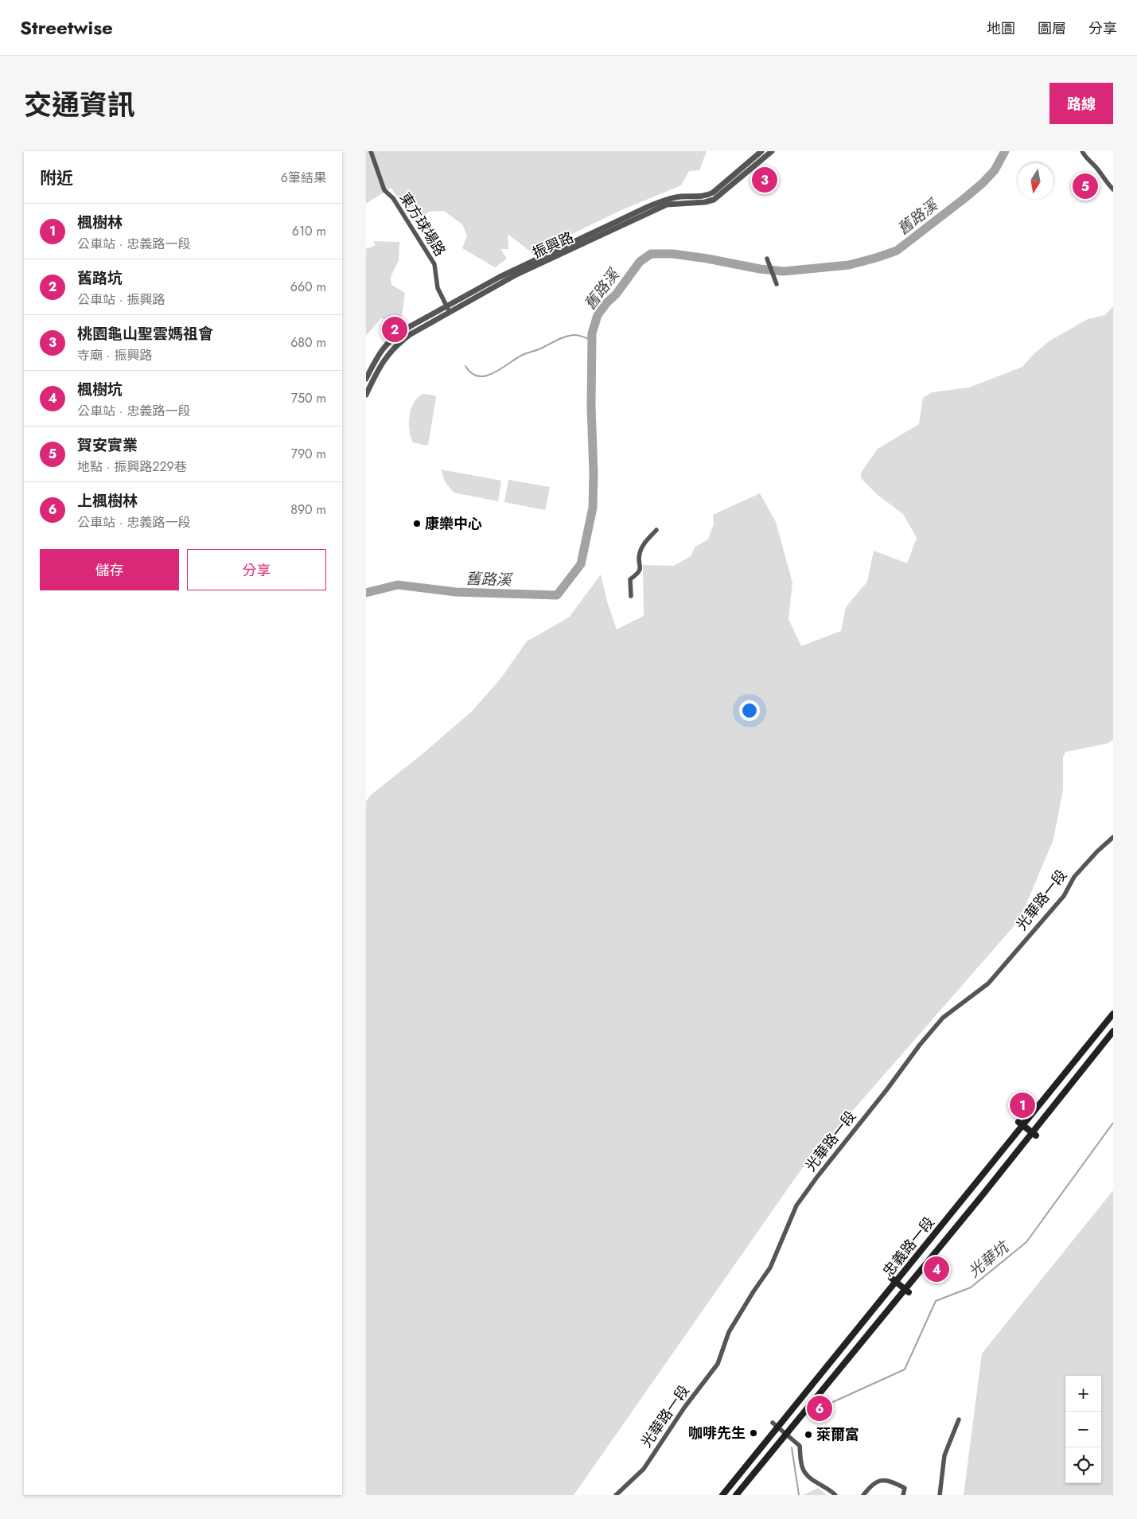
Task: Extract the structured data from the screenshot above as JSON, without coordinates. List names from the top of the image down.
{
  "streets": {
    "main road": ["忠義路一段"],
    "street": ["東方球場路", "振興路", "光華路一段"]
  },
  "crossings": [
    ["東方球場路", "振興路"]
  ],
  "water": ["舊路溪", "光華坑"],
  "places": ["康樂中心", "咖啡先生", "萊爾富"],
  "north": "bottom",
  "page": {
    "header": "Streetwise",
    "nav": ["地圖", "圖層", "分享"],
    "title": "交通資訊",
    "buttons": [
      "路線",
      ["儲存", "分享"]
    ],
    "heading": ["附近", "6筆結果"],
    "pins": [
      "3",
      "5",
      "2",
      "1",
      "4",
      "6"
    ],
    "list": [
      {
        "mark": "1",
        "name": "楓樹林",
        "note": "公車站 · 忠義路一段",
        "value": "610 m"
      },
      {
        "mark": "2",
        "name": "舊路坑",
        "note": "公車站 · 振興路",
        "value": "660 m"
      },
      {
        "mark": "3",
        "name": "桃園龜山聖雲媽祖會",
        "note": "寺廟 · 振興路",
        "value": "680 m"
      },
      {
        "mark": "4",
        "name": "楓樹坑",
        "note": "公車站 · 忠義路一段",
        "value": "750 m"
      },
      {
        "mark": "5",
        "name": "賀安實業",
        "note": "地點 · 振興路229巷",
        "value": "790 m"
      },
      {
        "mark": "6",
        "name": "上楓樹林",
        "note": "公車站 · 忠義路一段",
        "value": "890 m"
      }
    ],
    "map_buttons": ["+", "−"]
  }
}
